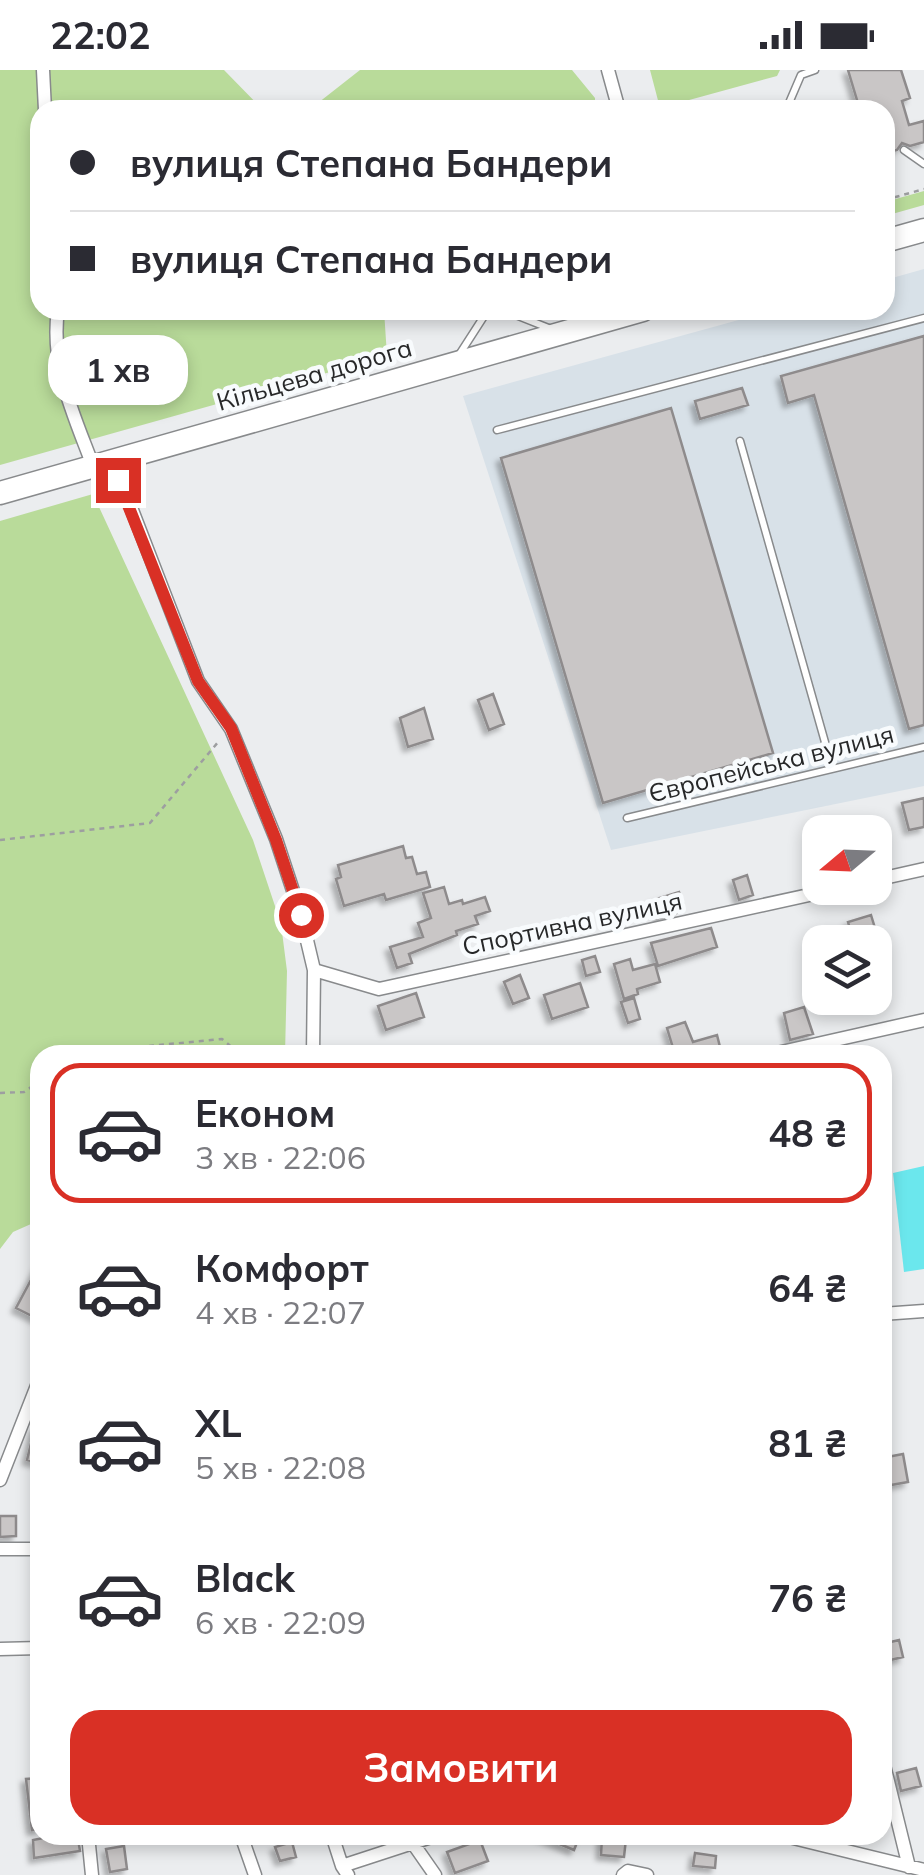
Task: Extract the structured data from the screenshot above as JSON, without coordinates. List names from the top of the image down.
{
  "streets": {
    "highway": ["Кільцева дорога"],
    "street": ["Спортивна вулиця"],
    "lane": ["Європейська вулиця"]
  },
  "north": "left",
  "page": {
    "status": "22:02",
    "banner": ["вулиця Степана Бандери", "вулиця Степана Бандери"],
    "bubble": "1 хв",
    "list": [
      {
        "name": "Економ",
        "note": "3 хв · 22:06",
        "value": "48 ₴"
      },
      {
        "name": "Комфорт",
        "note": "4 хв · 22:07",
        "value": "64 ₴"
      },
      {
        "name": "XL",
        "note": "5 хв · 22:08",
        "value": "81 ₴"
      },
      {
        "name": "Black",
        "note": "6 хв · 22:09",
        "value": "76 ₴"
      }
    ],
    "buttons": "Замовити"
  }
}
